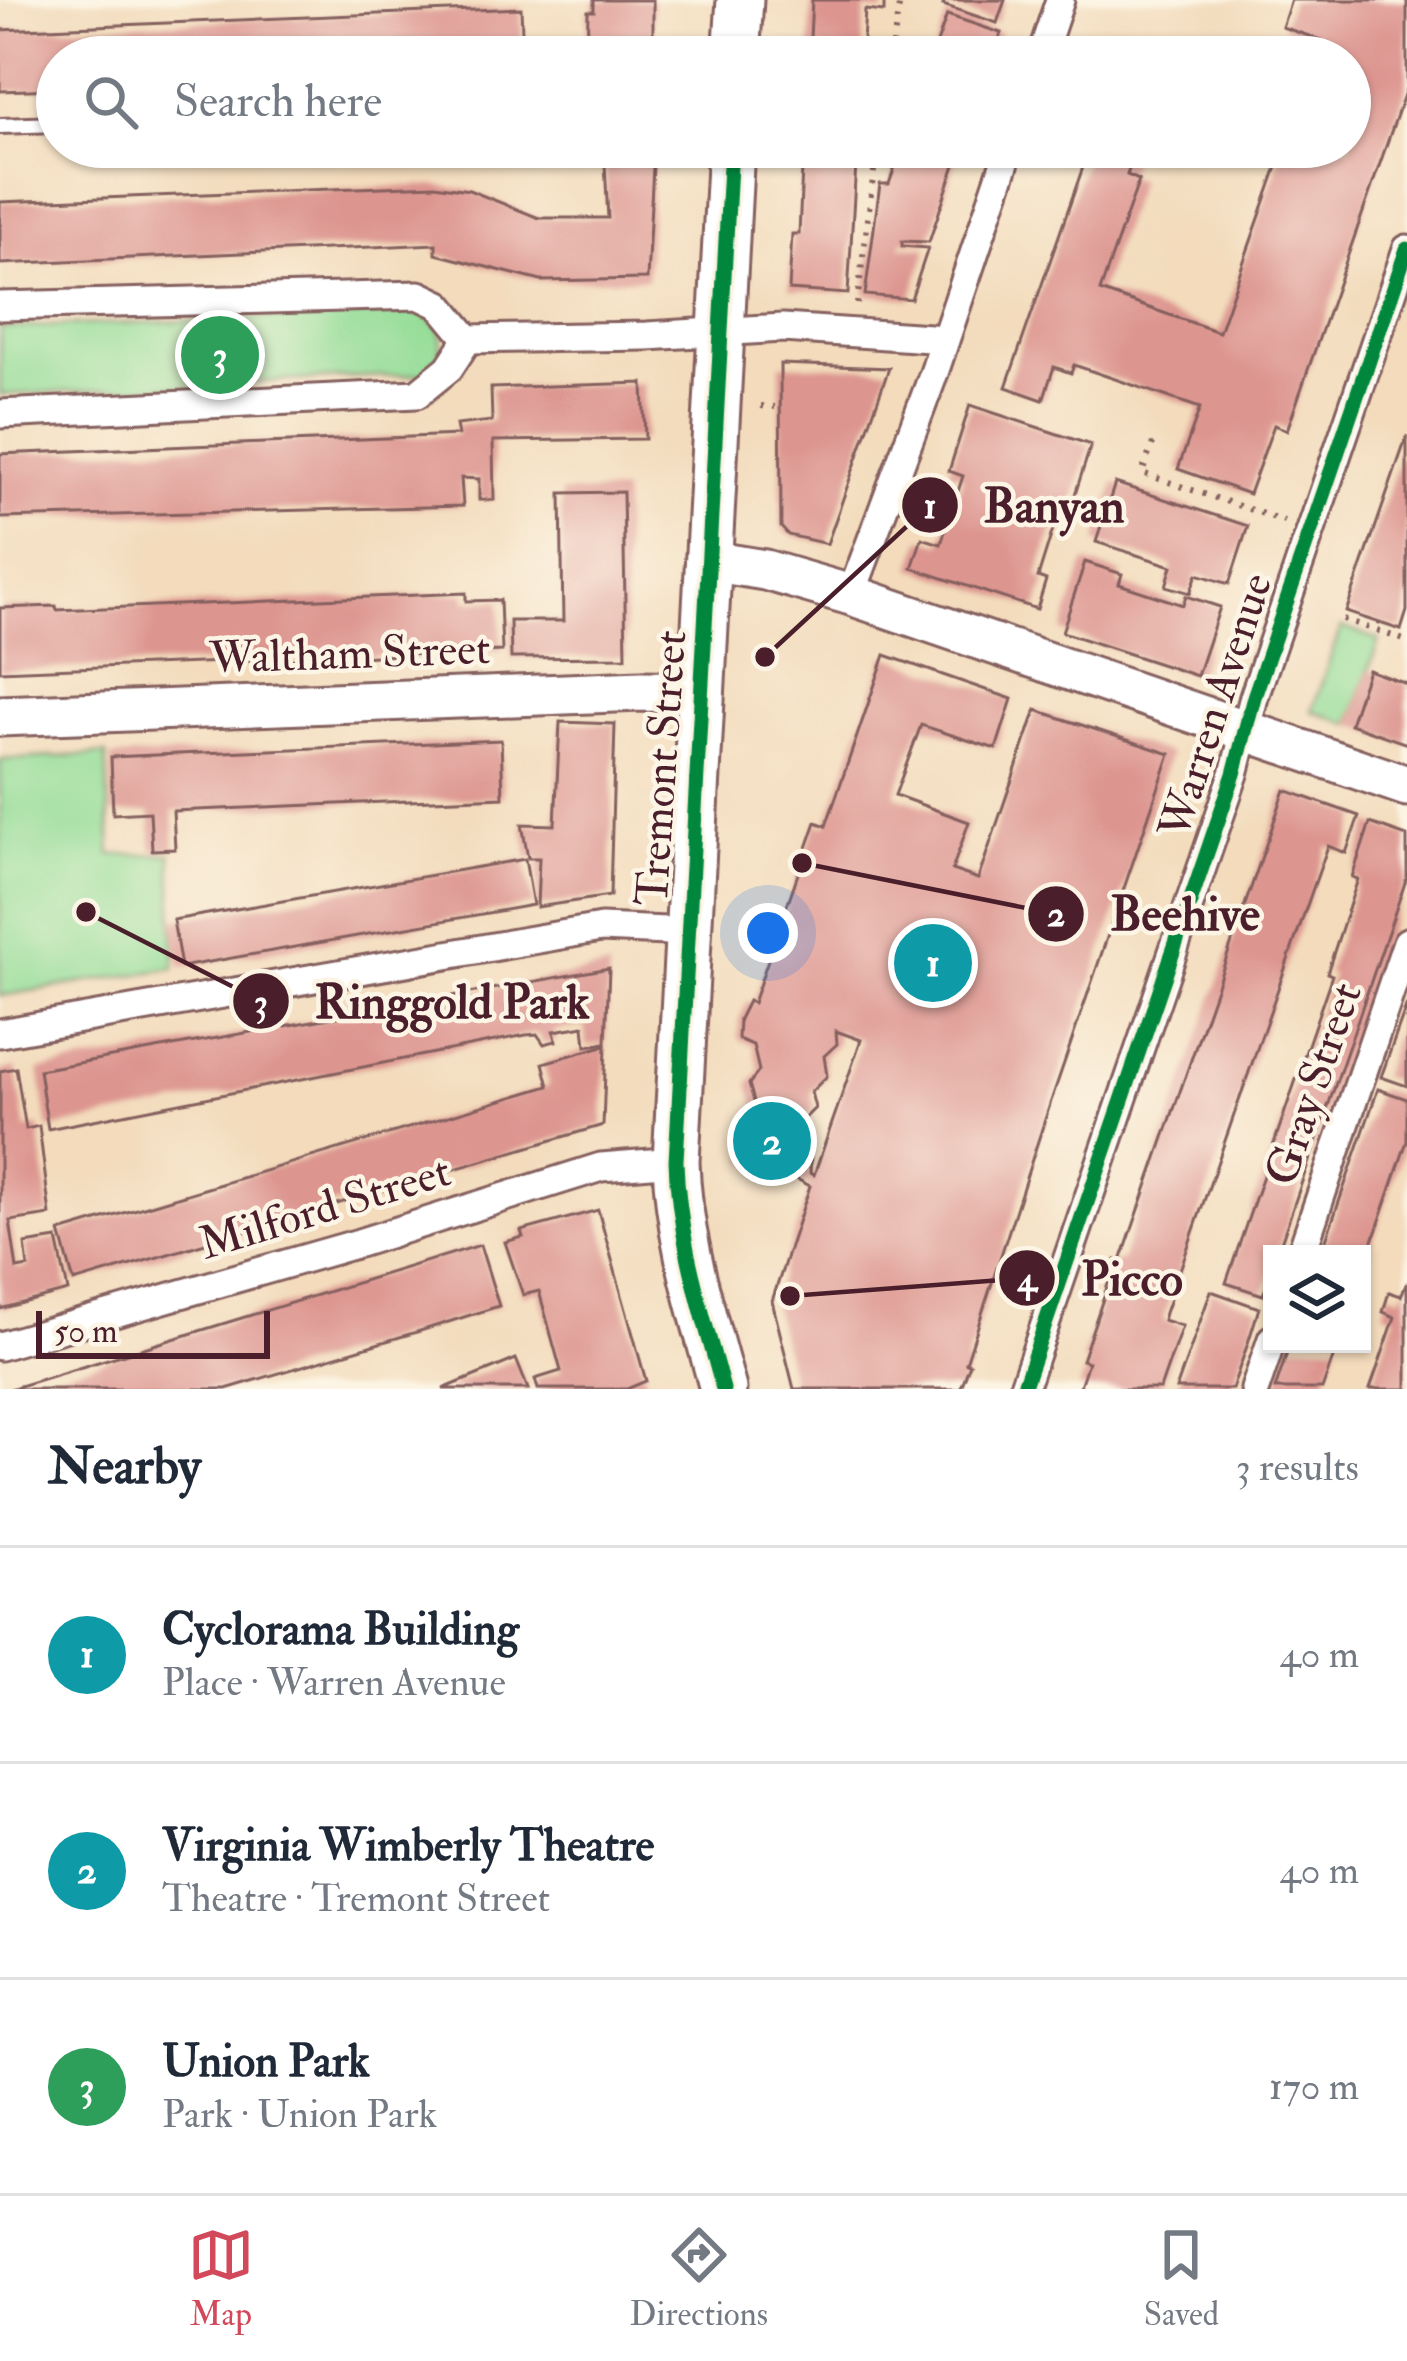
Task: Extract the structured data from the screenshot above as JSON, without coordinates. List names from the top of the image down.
{
  "streets": {
    "main road": ["Waltham Street", "Tremont Street"],
    "street": ["Warren Avenue", "Gray Street", "Milford Street"]
  },
  "crossings": [
    ["Waltham Street", "Tremont Street"],
    ["Tremont Street", "Milford Street"]
  ],
  "places": [
    "Banyan",
    "Beehive",
    "Ringgold Park",
    "Picco"
  ],
  "scale_bar": "50 m",
  "page": {
    "search": "Search here",
    "pins": ["3", "1", "2"],
    "scale": "50 m",
    "heading": ["Nearby", "3 results"],
    "list": [
      {
        "mark": "1",
        "name": "Cyclorama Building",
        "note": "Place · Warren Avenue",
        "value": "40 m"
      },
      {
        "mark": "2",
        "name": "Virginia Wimberly Theatre",
        "note": "Theatre · Tremont Street",
        "value": "40 m"
      },
      {
        "mark": "3",
        "name": "Union Park",
        "note": "Park · Union Park",
        "value": "170 m"
      }
    ],
    "nav": ["Map", "Directions", "Saved"]
  }
}
